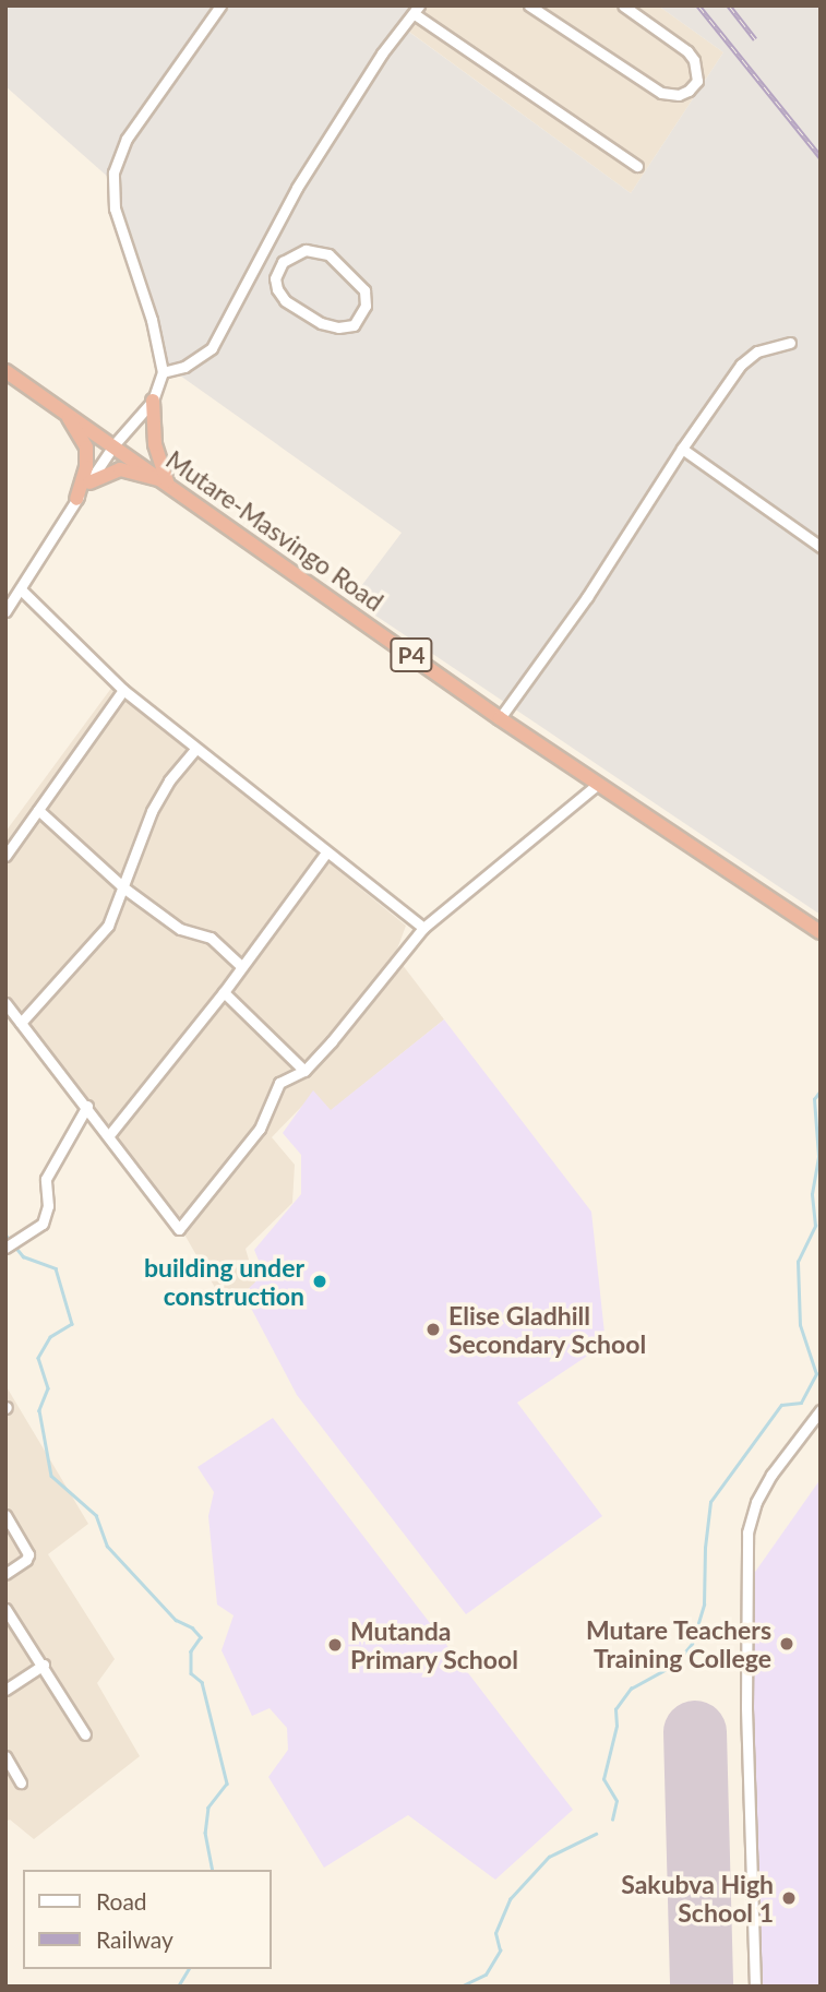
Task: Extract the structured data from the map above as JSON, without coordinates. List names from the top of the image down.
{
  "streets": {
    "highway": ["Mutare-Masvingo Road", "P4"]
  },
  "places": [
    "building under construction",
    "Elise Gladhill Secondary School",
    "Mutare Teachers Training College",
    "Mutanda Primary School",
    "Sakubva High School 1"
  ],
  "legend": ["Road", "Railway"]
}
